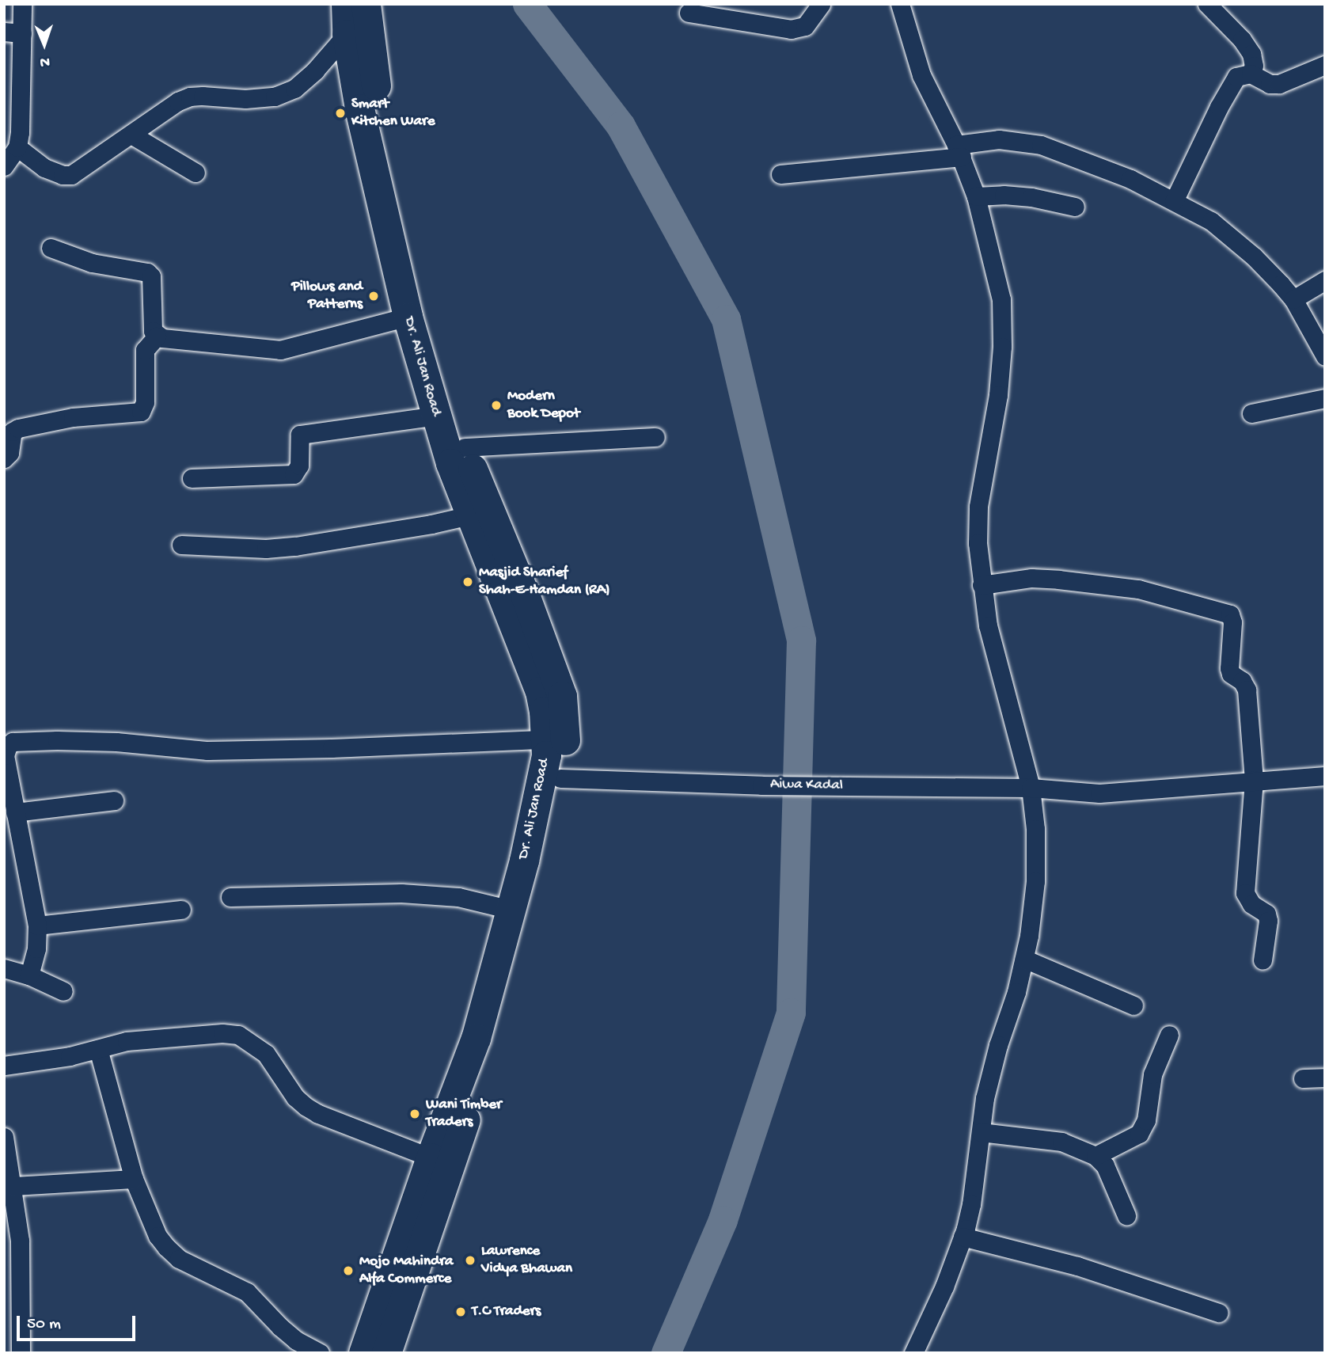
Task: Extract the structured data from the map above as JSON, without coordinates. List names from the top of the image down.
{
  "streets": {
    "main road": ["Dr. Ali Jan Road"],
    "street": ["Aiwa Kadal"]
  },
  "crossings": [
    ["Dr. Ali Jan Road", "Aiwa Kadal"]
  ],
  "places": [
    "Smart Kitchen Ware",
    "Pillows and Patterns",
    "Modern Book Depot",
    "Masjid Sharief Shah-E-Hamdan (RA)",
    "Wani Timber Traders",
    "Lawrence Vidya Bhawan",
    "Mojo Mahindra Alfa Commerce",
    "T.C Traders"
  ],
  "scale_bar": "50 m",
  "north": "bottom"
}
